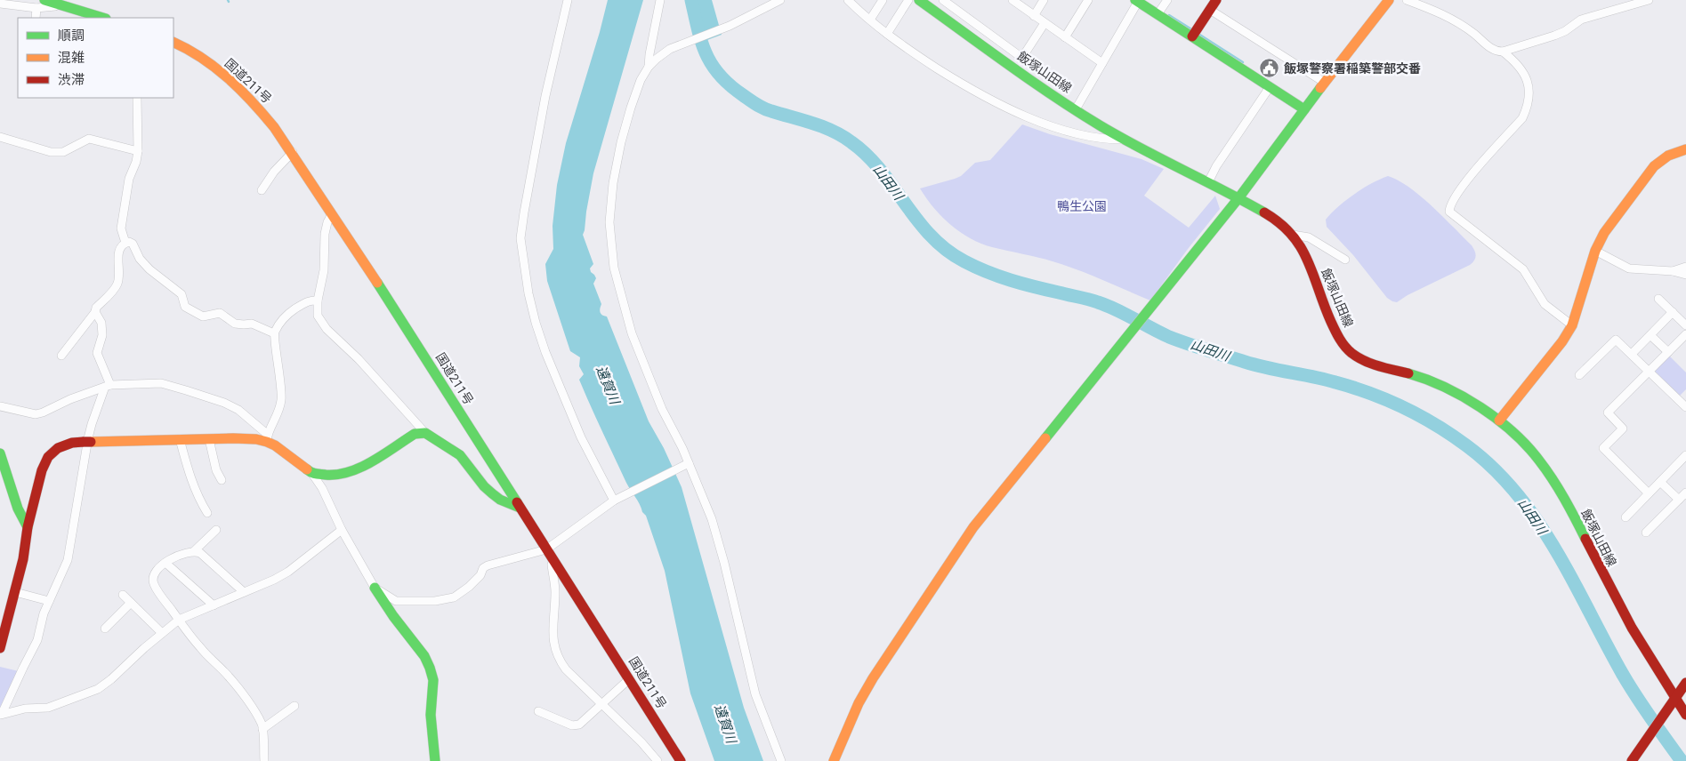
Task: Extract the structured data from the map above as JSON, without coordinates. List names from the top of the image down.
{
  "streets": {
    "main road": ["飯塚山田線", "国道211号"]
  },
  "water": ["山田川", "遠賀川"],
  "parks": ["鴨生公園"],
  "places": {
    "public building": ["飯塚警察署稲築警部交番"]
  },
  "legend": ["順調", "混雑", "渋滞"]
}
